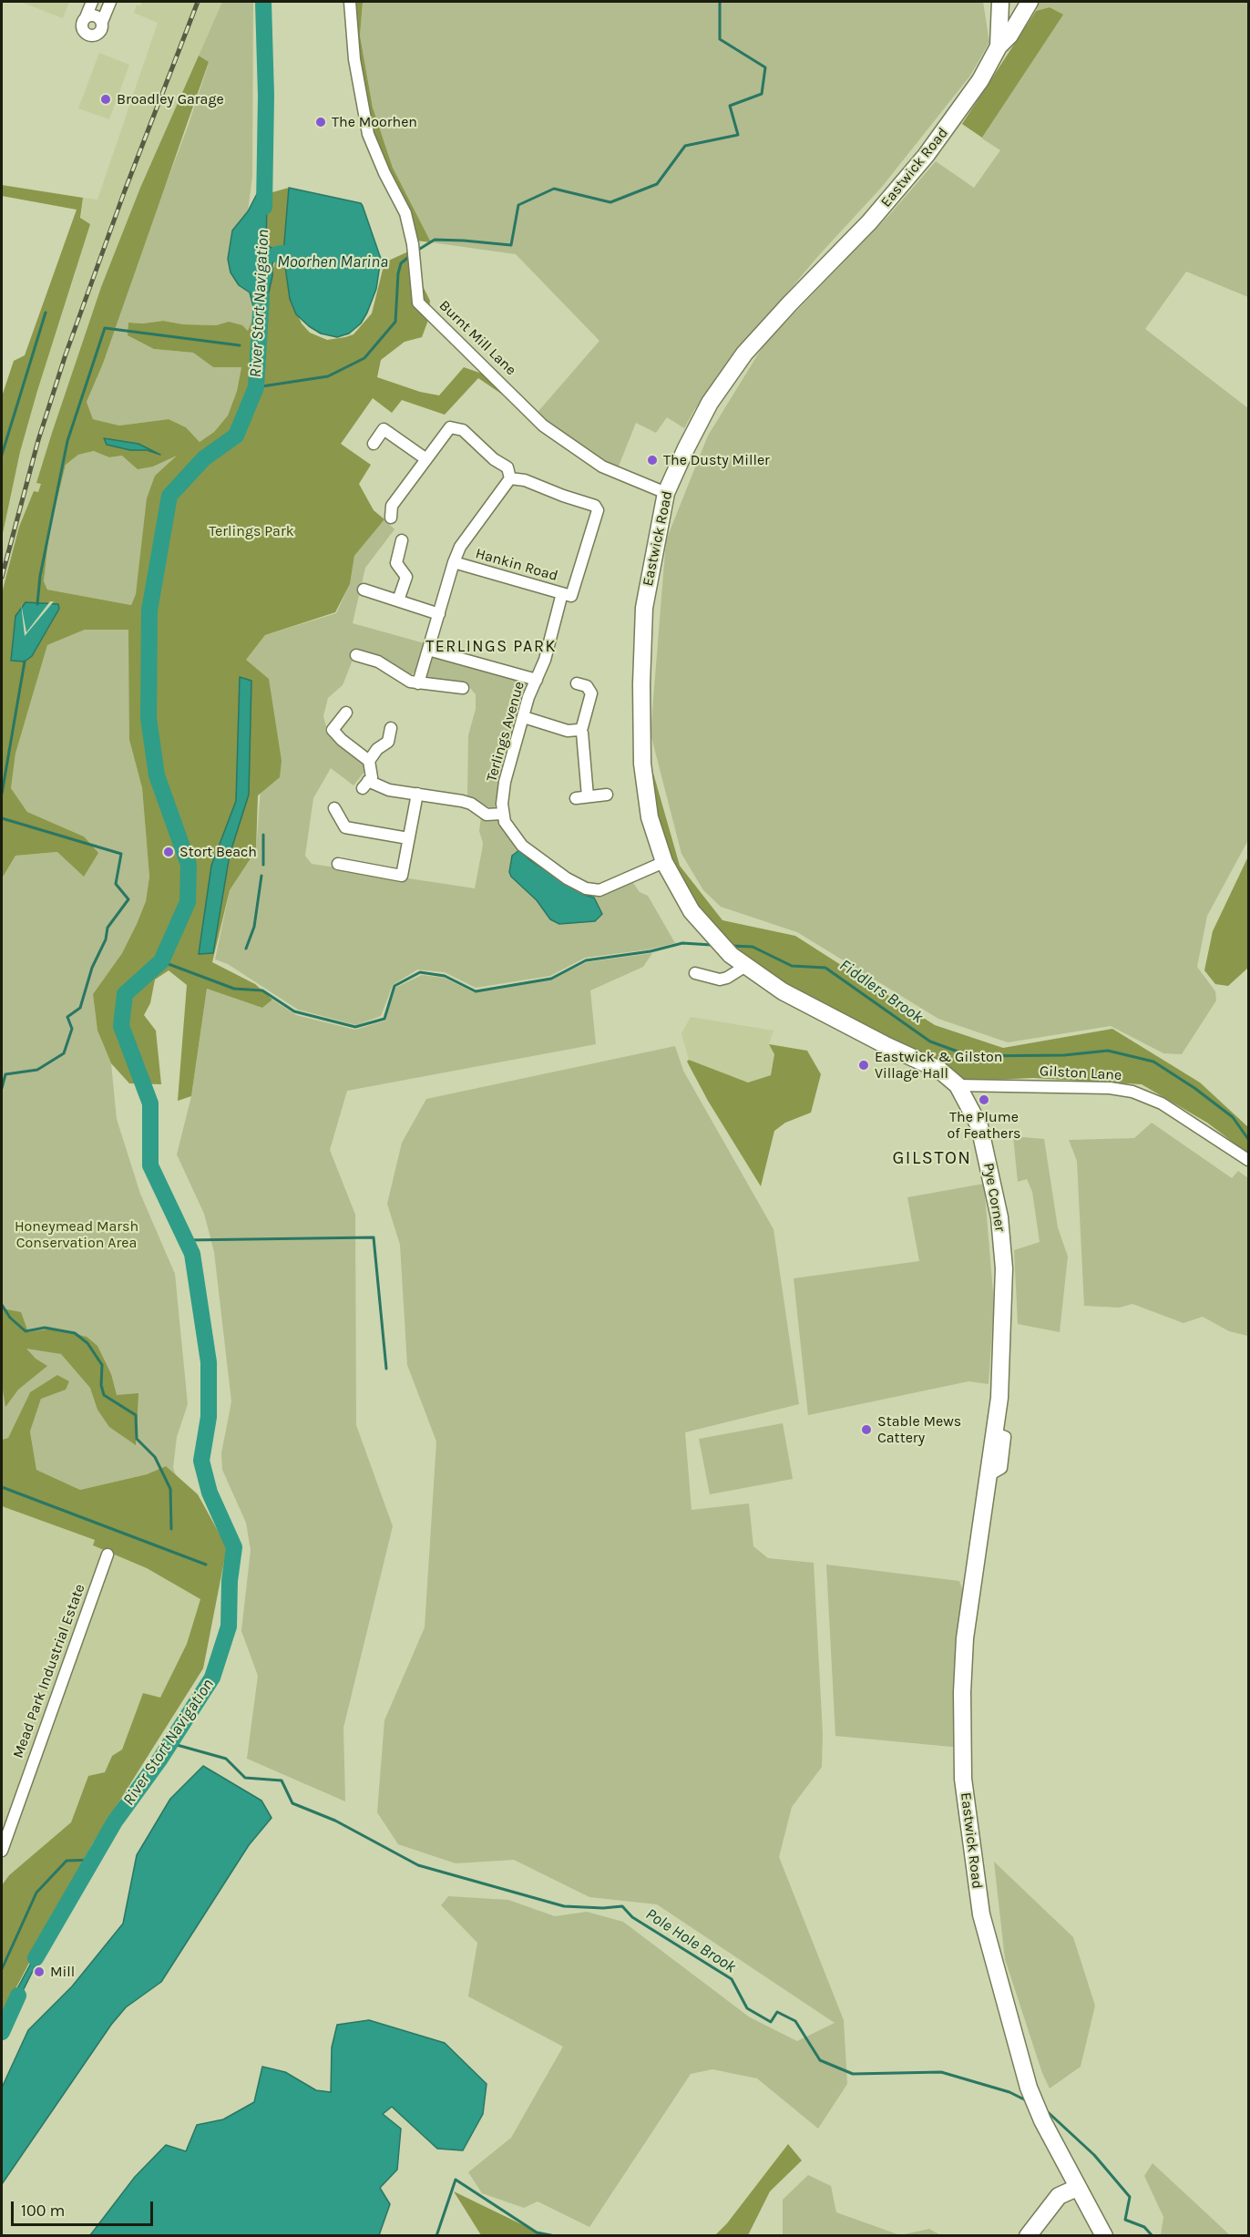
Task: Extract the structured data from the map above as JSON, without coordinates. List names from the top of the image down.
{
  "streets": {
    "street": [
      "Eastwick Road",
      "Burnt Mill Lane",
      "Hankin Road",
      "Terlings Avenue",
      "Gilston Lane",
      "Pye Corner",
      "Mead Park Industrial Estate"
    ]
  },
  "crossings": [
    ["Eastwick Road", "Burnt Mill Lane"],
    ["Eastwick Road", "Pye Corner"],
    ["Hankin Road", "Terlings Avenue"],
    ["Gilston Lane", "Pye Corner"]
  ],
  "districts": ["TERLINGS PARK", "GILSTON"],
  "water": [
    "Moorhen Marina",
    "River Stort Navigation",
    "Fiddlers Brook",
    "Pole Hole Brook"
  ],
  "parks": ["Terlings Park", "Honeymead Marsh Conservation Area"],
  "places": [
    "Broadley Garage",
    "The Moorhen",
    "The Dusty Miller",
    "Stort Beach",
    "Eastwick & Gilston Village Hall",
    "The Plume of Feathers",
    "Stable Mews Cattery",
    "Mill"
  ],
  "scale_bar": "100 m"
}
